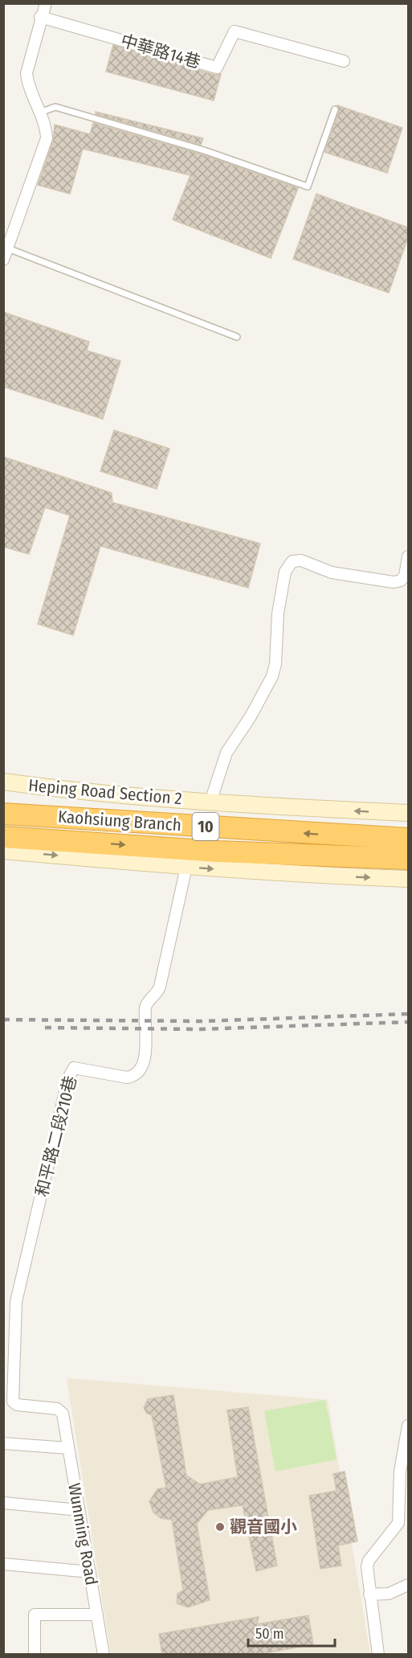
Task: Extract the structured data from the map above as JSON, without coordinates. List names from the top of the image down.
{
  "streets": {
    "highway": ["Kaohsiung Branch", "10"],
    "street": [
      "中華路14巷",
      "Heping Road Section 2",
      "和平路二段210巷",
      "Wunming Road"
    ]
  },
  "crossings": [
    ["和平路二段210巷", "Wunming Road"]
  ],
  "places": ["觀音國小"],
  "scale_bar": "50 m"
}
